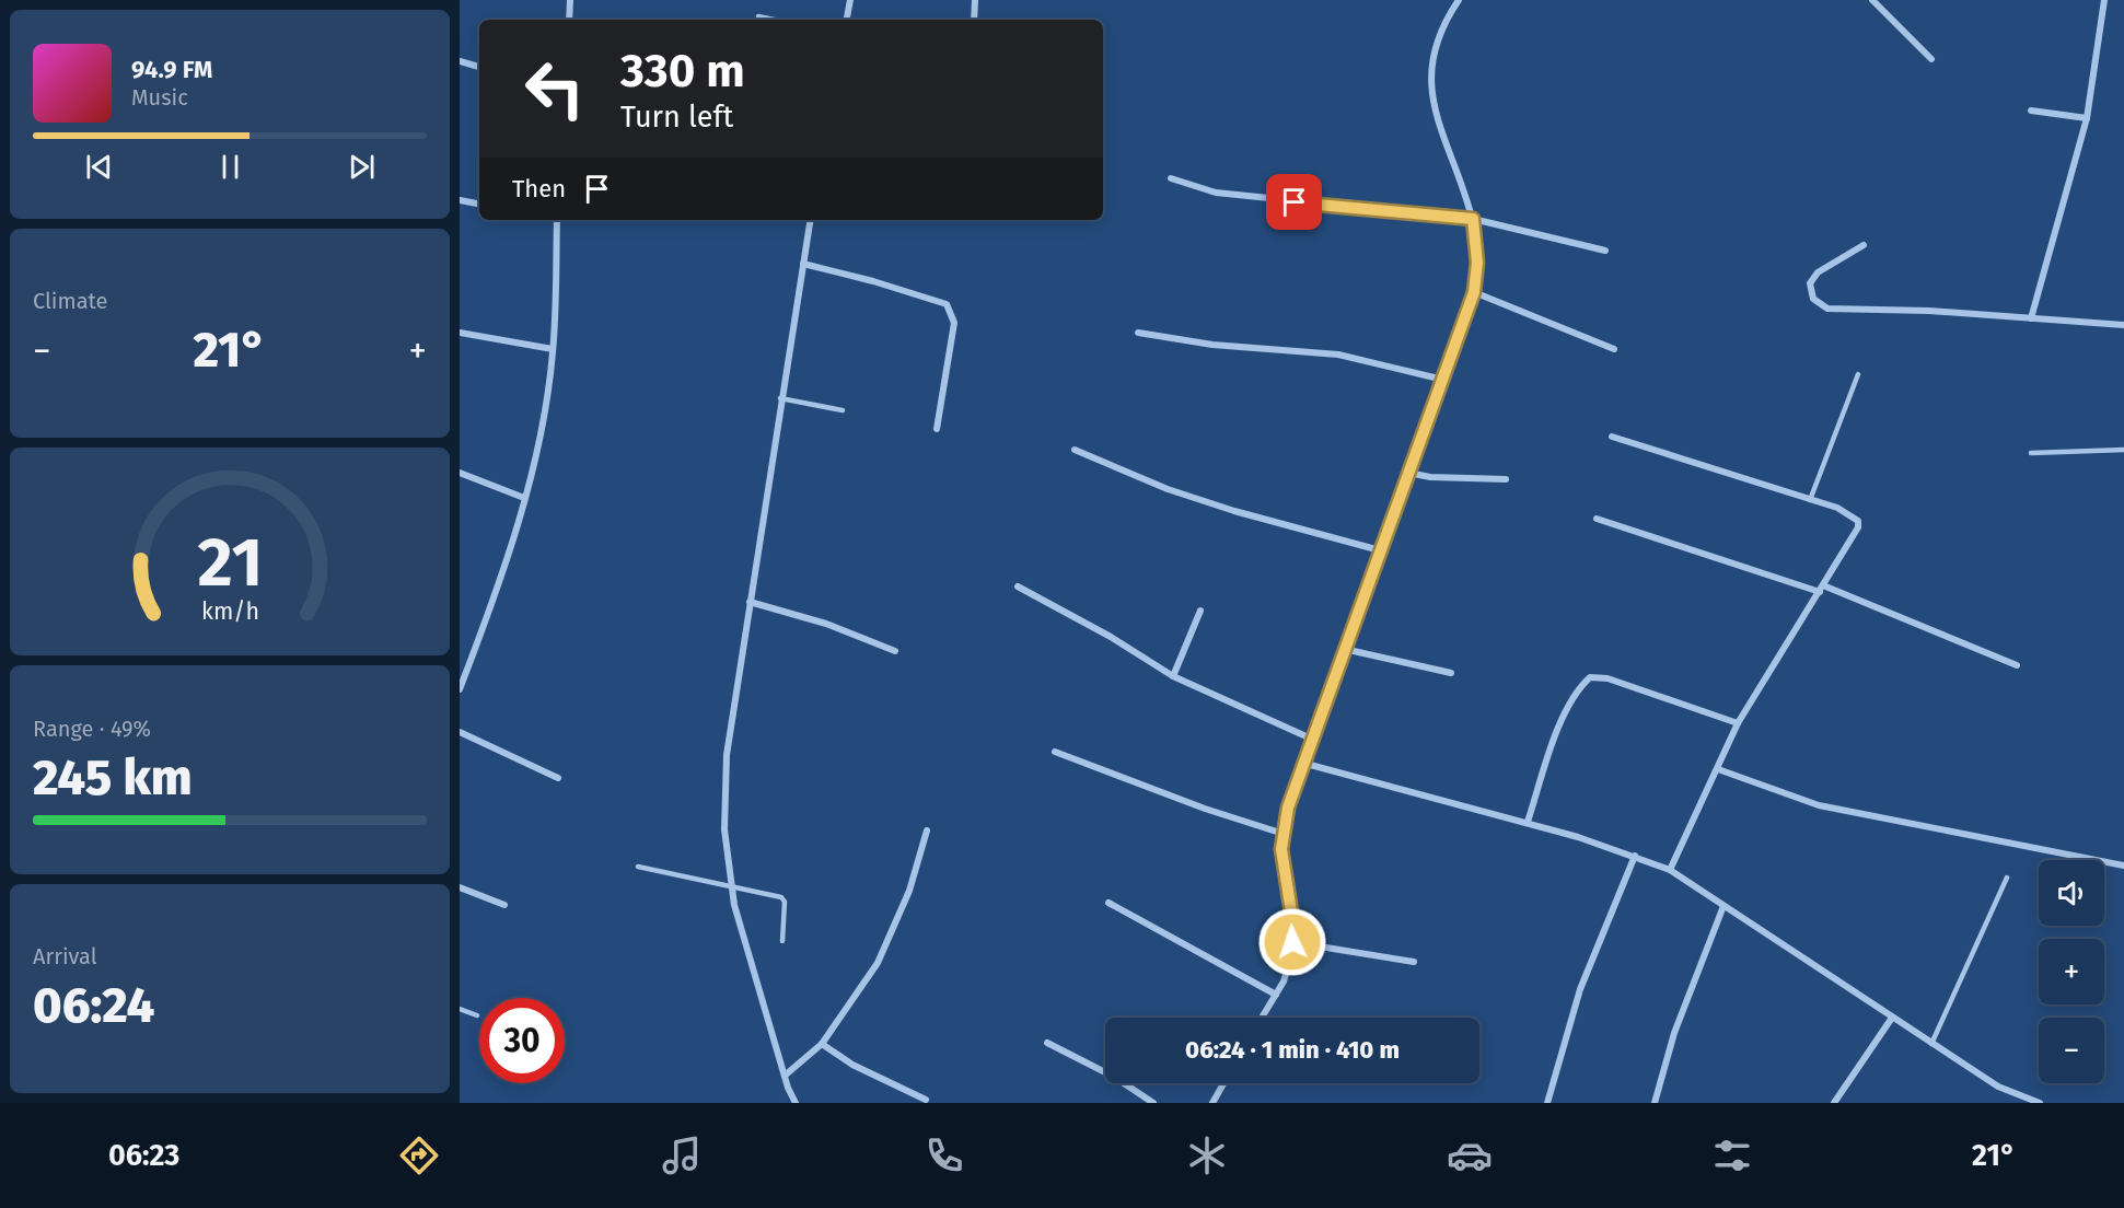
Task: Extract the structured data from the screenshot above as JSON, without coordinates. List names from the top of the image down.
{
  "page": {
    "turn": ["330 m", "Turn left"],
    "song": ["94.9 FM", "Music"],
    "then": "Then",
    "tile": [
      "Climate",
      ["Range · 49%", "245 km"],
      ["Arrival", "06:24"]
    ],
    "heat": ["−", "21°", "+"],
    "map_buttons": ["+", "−"],
    "limit": "30",
    "trip": "06:24 · 1 min · 410 m",
    "tabs": ["06:23", "21°"],
    "gauge": ["21", "km/h"]
  }
}
